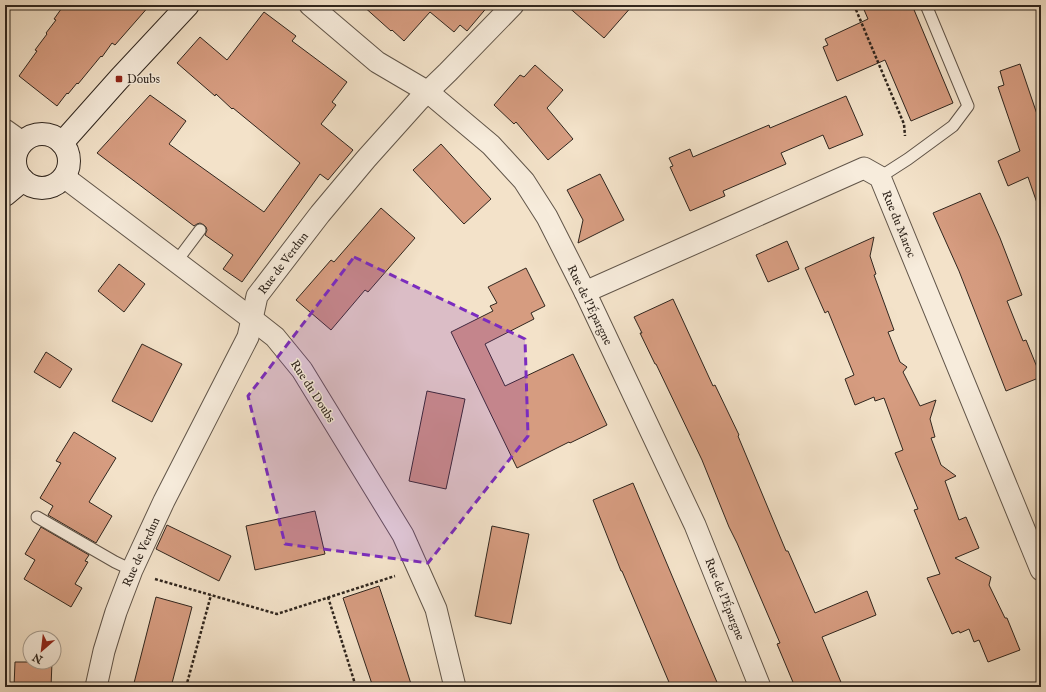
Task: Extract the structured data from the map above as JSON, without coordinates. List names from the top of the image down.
{
  "streets": {
    "street": [
      "Rue du Maroc",
      "Rue de Verdun",
      "Rue de l'Épargne",
      "Rue du Doubs"
    ]
  },
  "crossings": [
    ["Rue du Maroc", "Rue de l'Épargne"],
    ["Rue de Verdun", "Rue de l'Épargne"],
    ["Rue de Verdun", "Rue du Doubs"]
  ],
  "places": {
    "transit": ["Doubs"]
  },
  "north": "bottom left"
}
